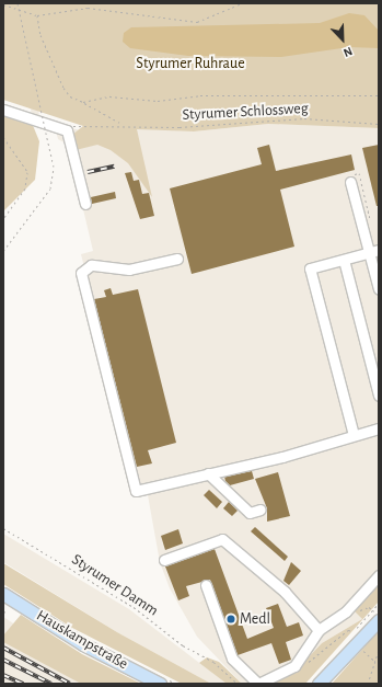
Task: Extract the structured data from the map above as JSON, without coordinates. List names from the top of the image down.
{
  "streets": {
    "main road": ["Hauskampstraße"],
    "path": ["Styrumer Schlossweg", "Styrumer Damm"]
  },
  "parks": ["Styrumer Ruhraue"],
  "places": ["Medl"],
  "north": "bottom right"
}
